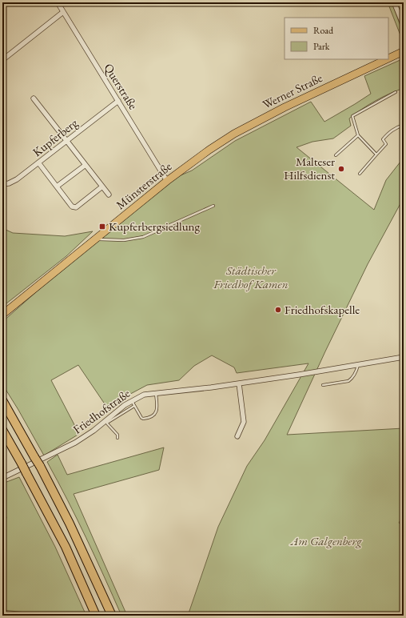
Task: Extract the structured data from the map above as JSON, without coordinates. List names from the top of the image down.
{
  "streets": {
    "main road": ["Werner Straße", "Münsterstraße"],
    "street": ["Querstraße", "Kupferberg", "Friedhofstraße"]
  },
  "crossings": [
    ["Querstraße", "Kupferberg"],
    ["Querstraße", "Münsterstraße"],
    ["Werner Straße", "Münsterstraße"]
  ],
  "parks": ["Städtischer Friedhof Kamen", "Am Galgenberg"],
  "places": {
    "other": ["Malteser Hilfsdienst", "Friedhofskapelle"],
    "transit": ["Kupferbergsiedlung"]
  },
  "legend": ["Road", "Park"]
}
